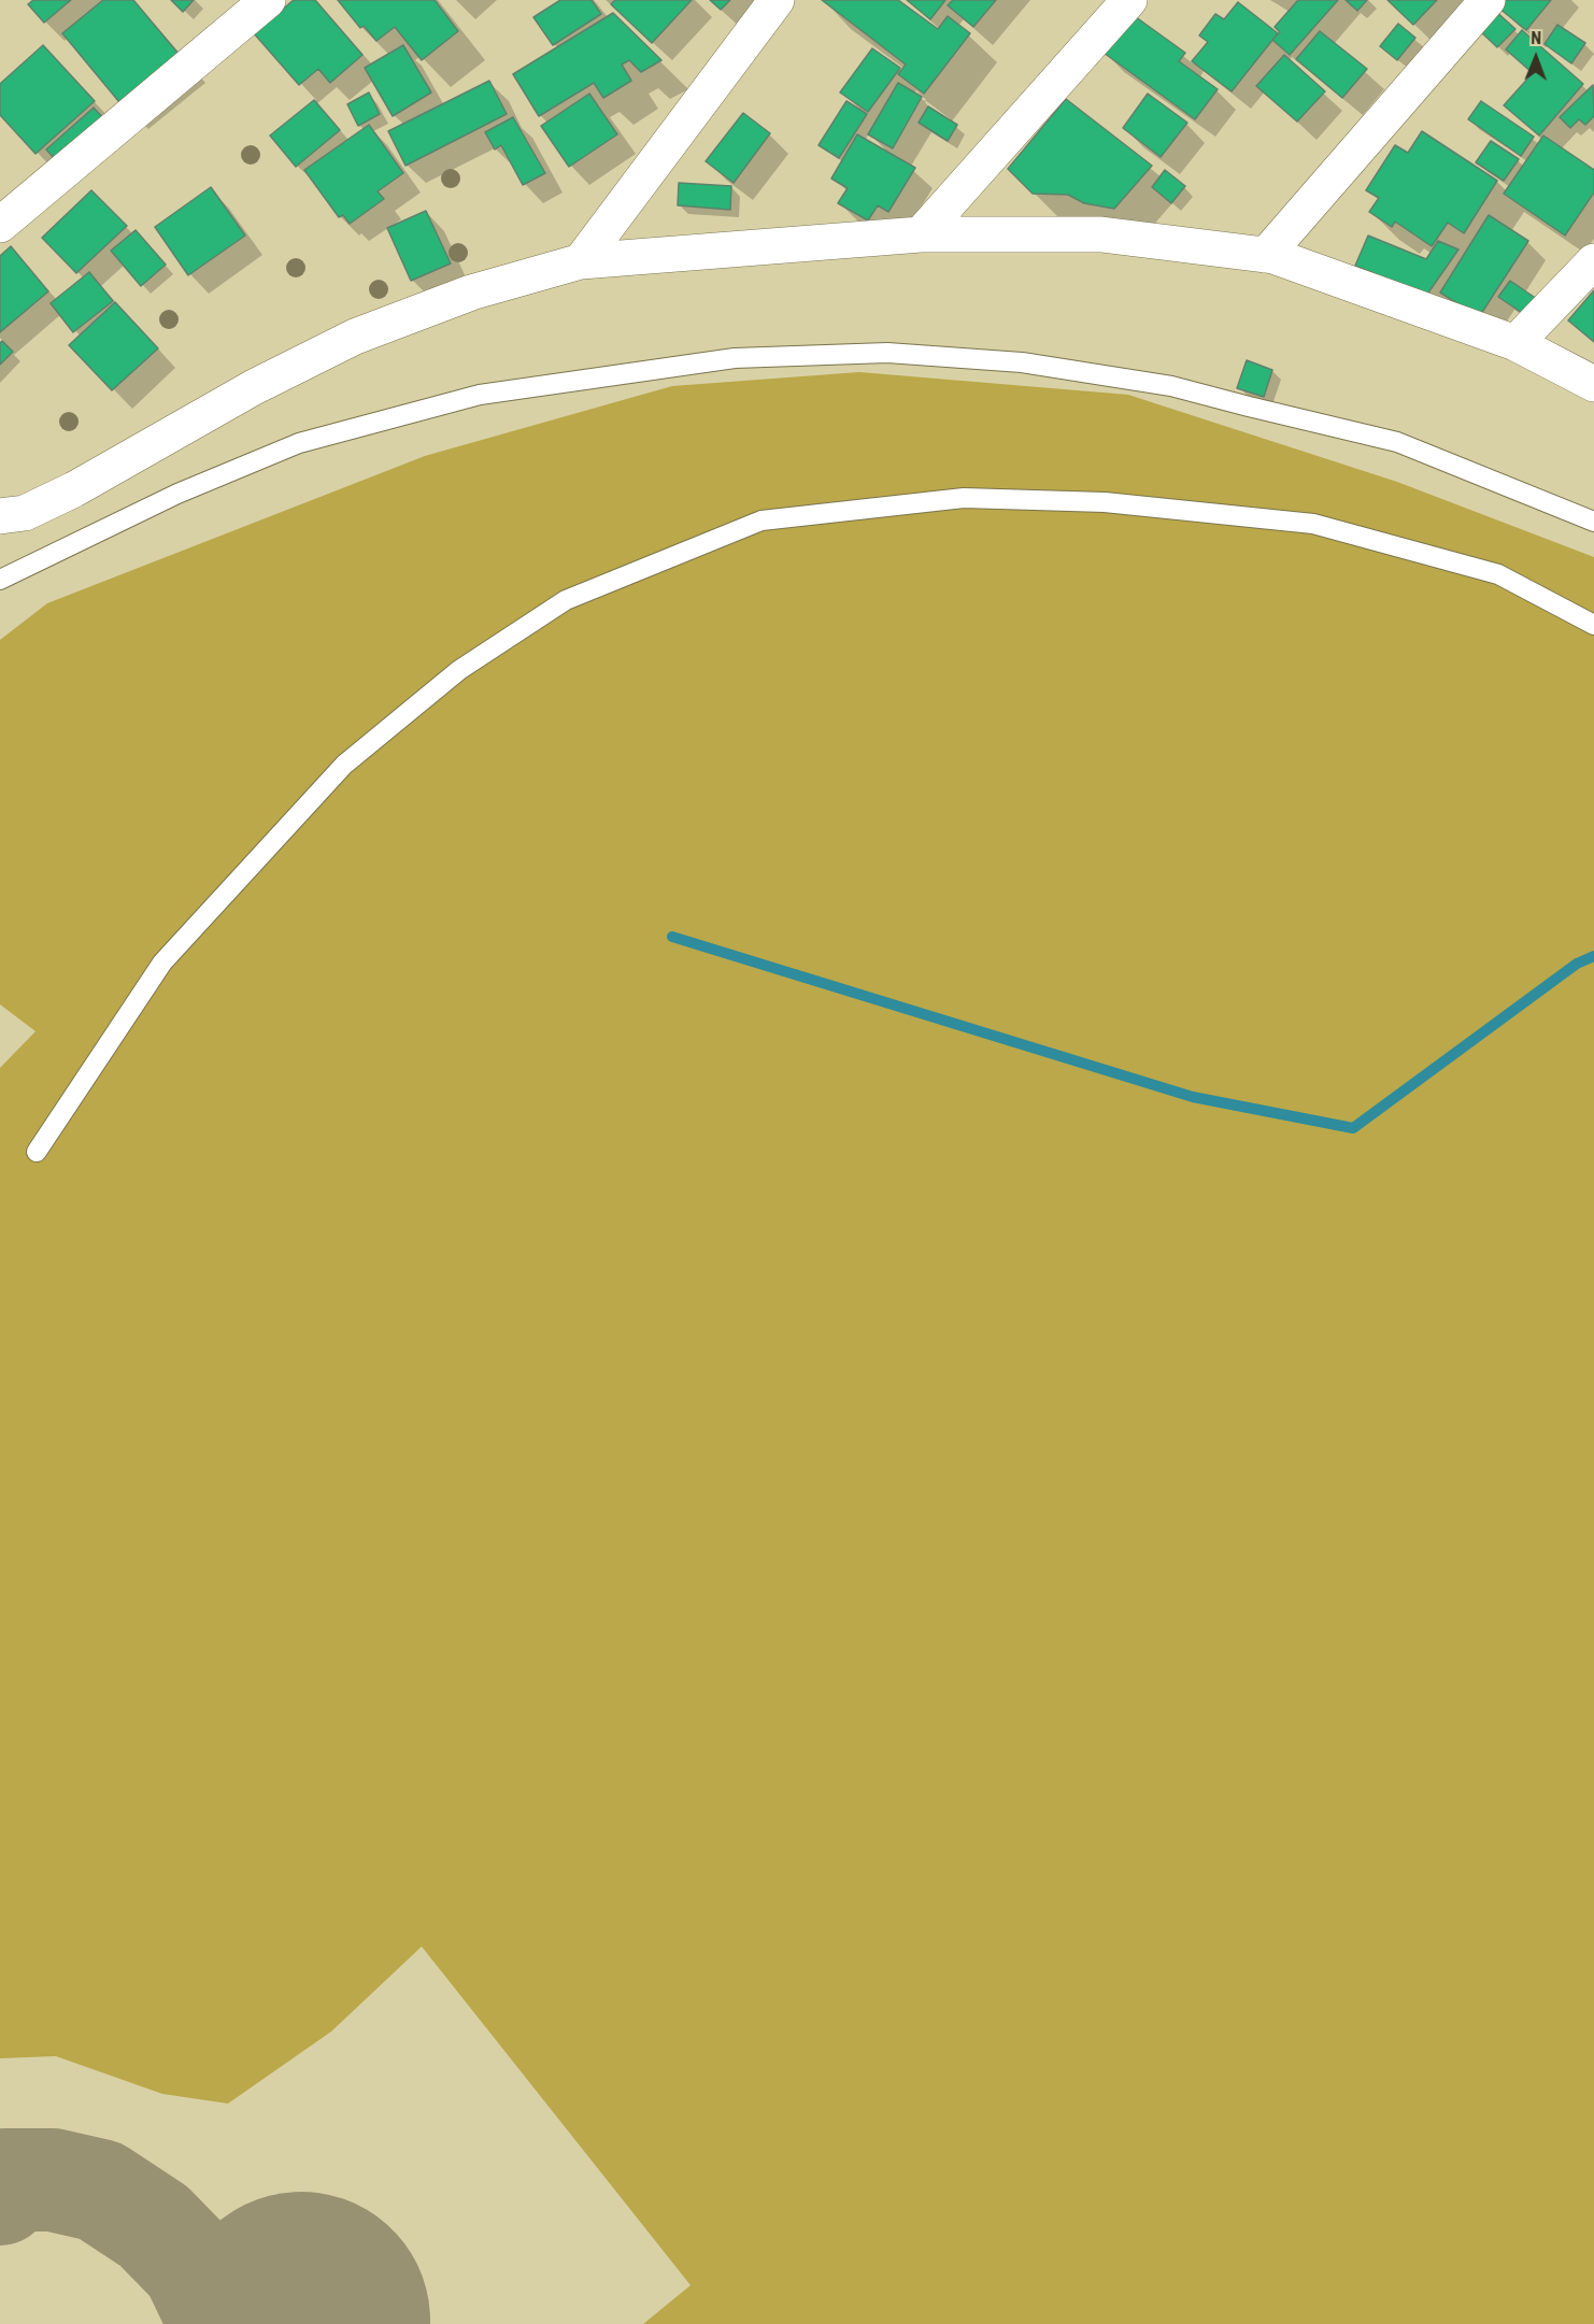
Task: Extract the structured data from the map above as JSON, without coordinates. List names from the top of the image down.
{
  "north": "top"
}
